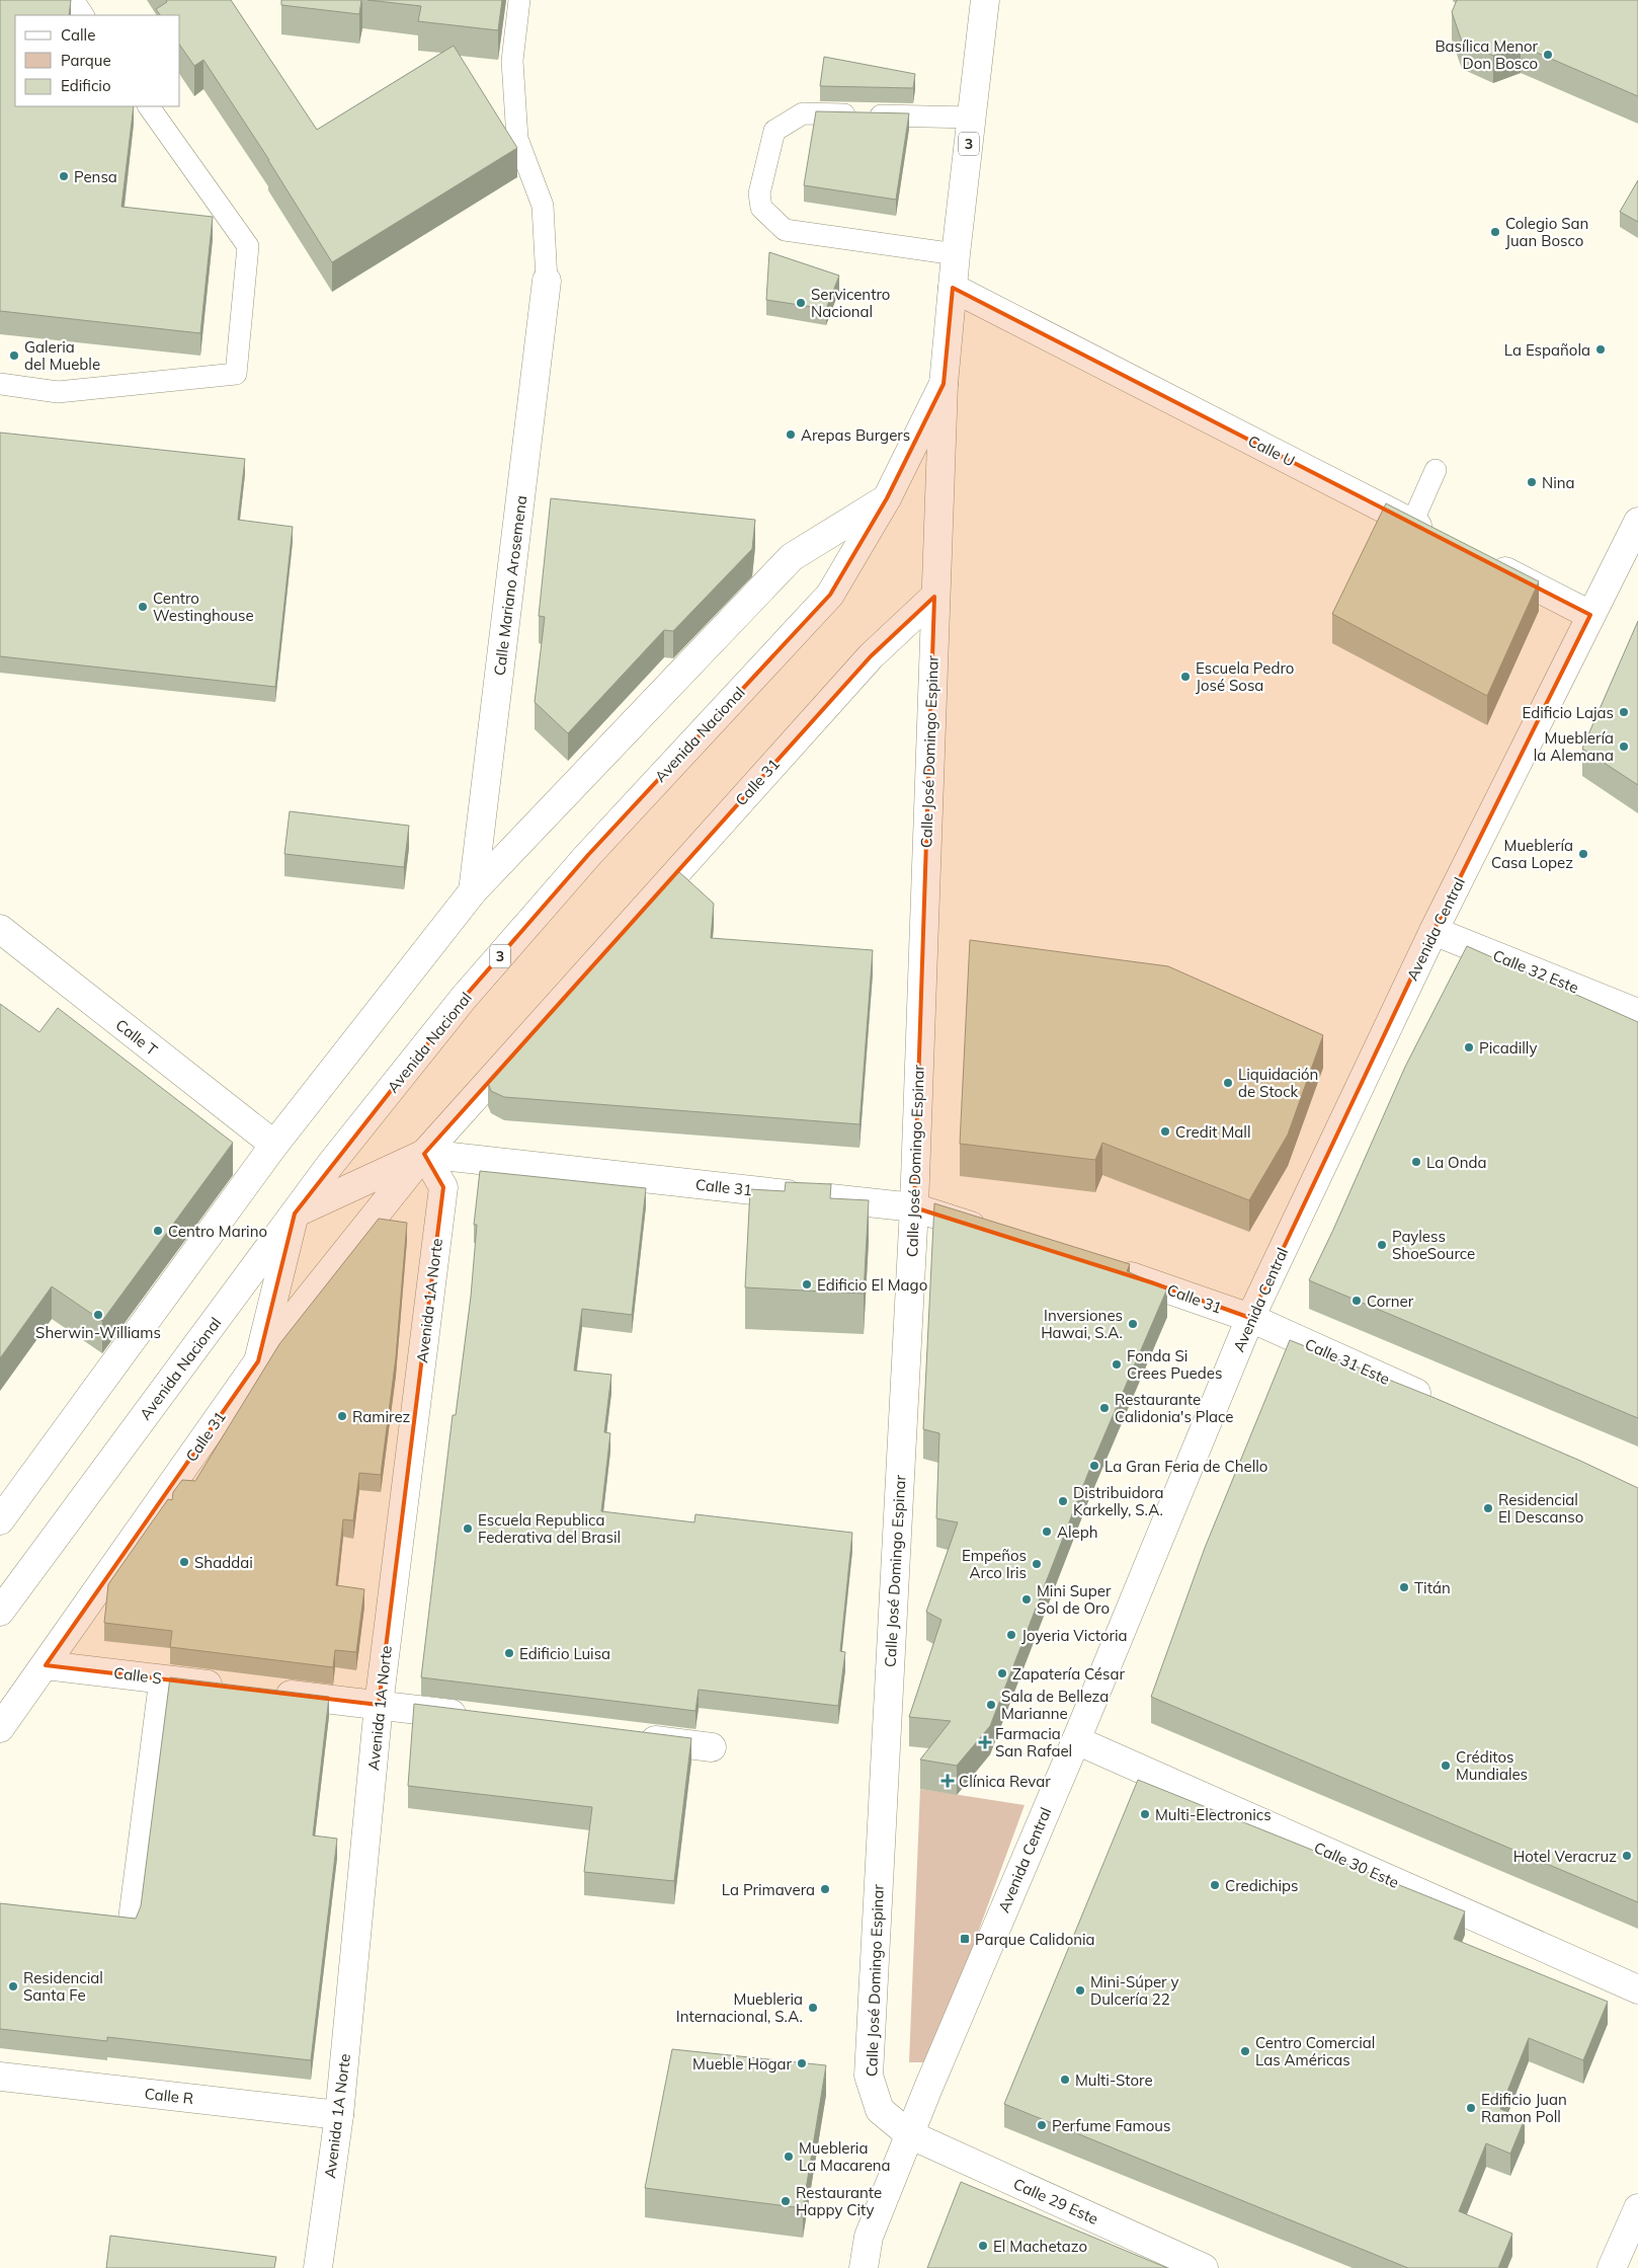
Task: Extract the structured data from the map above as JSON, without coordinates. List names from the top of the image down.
{
  "streets": {
    "street": [
      "3",
      "Calle U",
      "Calle Mariano Arosemena",
      "Avenida Nacional",
      "Calle José Domingo Espinar",
      "Calle 31",
      "Avenida Central",
      "Calle 32 Este",
      "Calle T",
      "Avenida 1A Norte",
      "Calle 31 Este",
      "Calle S",
      "Calle 30 Este",
      "Calle R",
      "Calle 29 Este"
    ]
  },
  "crossings": [
    ["3", "Calle U"],
    ["3", "Avenida Nacional"],
    ["Calle U", "Avenida Nacional"],
    ["Avenida Nacional", "Calle José Domingo Espinar"],
    ["Calle José Domingo Espinar", "Calle 31"],
    ["Calle José Domingo Espinar", "Avenida Central"],
    ["Calle José Domingo Espinar", "Calle 29 Este"],
    ["Calle 31", "Avenida Central"],
    ["Calle 31", "Avenida 1A Norte"],
    ["Calle 31", "Calle 31 Este"],
    ["Calle 31", "Calle S"],
    ["Avenida Central", "Calle 32 Este"],
    ["Avenida Central", "Calle 31 Este"],
    ["Avenida Central", "Calle 30 Este"],
    ["Avenida Central", "Calle 29 Este"],
    ["Avenida 1A Norte", "Calle R"]
  ],
  "places": {
    "other": [
      "Basílica Menor Don Bosco",
      "Pensa",
      "Colegio San Juan Bosco",
      "Servicentro Nacional",
      "La Española",
      "Galeria del Mueble",
      "Arepas Burgers",
      "Nina",
      "Centro Westinghouse",
      "Escuela Pedro José Sosa",
      "Edificio Lajas",
      "Mueblería la Alemana",
      "Mueblería Casa Lopez",
      "Picadilly",
      "Liquidación de Stock",
      "Credit Mall",
      "La Onda",
      "Centro Marino",
      "Payless ShoeSource",
      "Edificio El Mago",
      "Corner",
      "Sherwin-Williams",
      "Inversiones Hawai, S.A.",
      "Fonda Si Crees Puedes",
      "Restaurante Calidonia's Place",
      "Ramirez",
      "La Gran Feria de Chello",
      "Distribuidora Karkelly, S.A.",
      "Residencial El Descanso",
      "Escuela Republica Federativa del Brasil",
      "Aleph",
      "Shaddai",
      "Empeños Arco Iris",
      "Titán",
      "Mini Super Sol de Oro",
      "Joyeria Victoria",
      "Edificio Luisa",
      "Zapatería César",
      "Sala de Belleza Marianne",
      "Créditos Mundiales",
      "Multi-Electronics",
      "Hotel Veracruz",
      "Credichips",
      "La Primavera",
      "Residencial Santa Fe",
      "Mini-Súper y Dulcería 22",
      "Muebleria Internacional, S.A.",
      "Centro Comercial Las Américas",
      "Mueble Hogar",
      "Multi-Store",
      "Edificio Juan Ramon Poll",
      "Perfume Famous",
      "Muebleria La Macarena",
      "Restaurante Happy City",
      "El Machetazo"
    ],
    "health": ["Farmacia San Rafael", "Clínica Revar"],
    "transit": ["Parque Calidonia"]
  },
  "legend": ["Calle", "Parque", "Edificio"]
}
